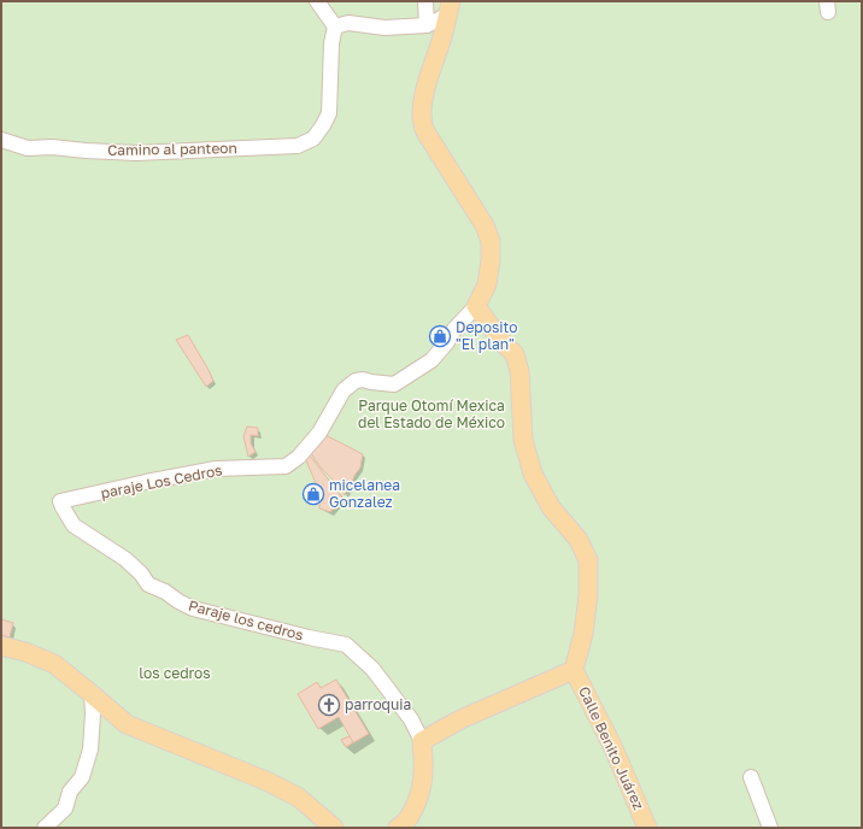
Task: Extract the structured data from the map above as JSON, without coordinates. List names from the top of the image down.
{
  "streets": {
    "main road": ["Calle Benito Juárez"],
    "street": ["Camino al panteon", "paraje Los Cedros", "Paraje los cedros"]
  },
  "crossings": [
    ["paraje Los Cedros", "Paraje los cedros"]
  ],
  "parks": ["Parque Otomí Mexica del Estado de México", "los cedros"],
  "places": {
    "shop": ["Deposito \"El plan\"", "micelanea Gonzalez"],
    "church": ["parroquia"]
  }
}
